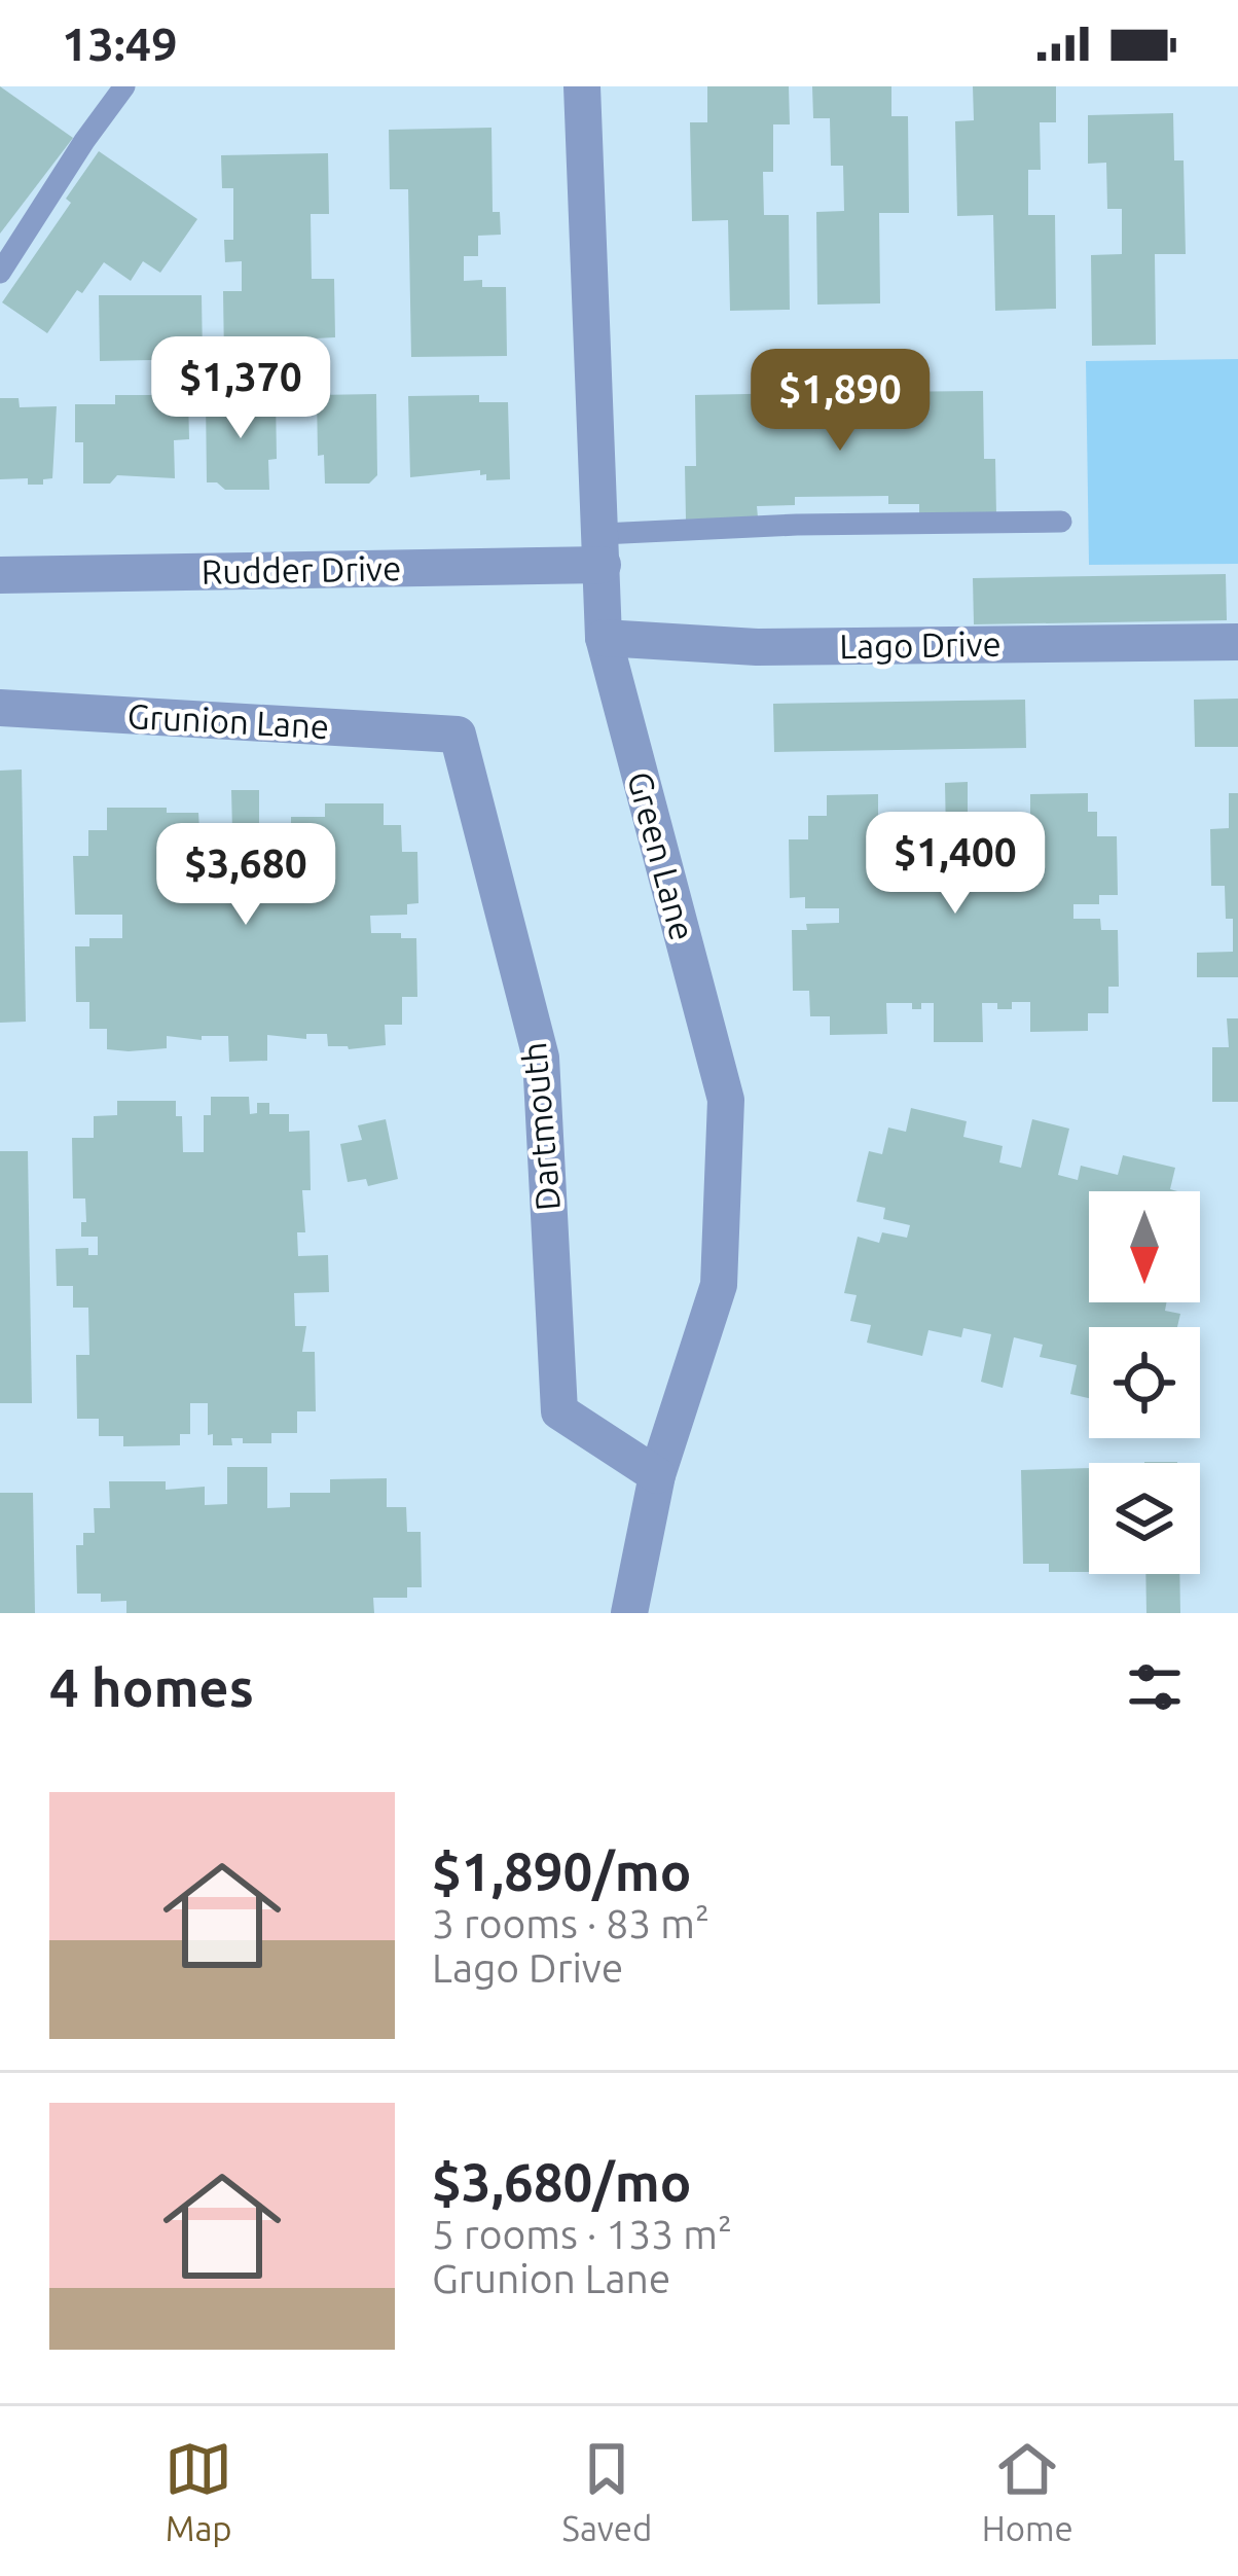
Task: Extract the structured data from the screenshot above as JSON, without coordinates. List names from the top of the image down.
{
  "streets": {
    "street": [
      "Rudder Drive",
      "Lago Drive",
      "Grunion Lane",
      "Green Lane",
      "Dartmouth"
    ]
  },
  "crossings": [
    ["Rudder Drive", "Green Lane"],
    ["Lago Drive", "Green Lane"],
    ["Grunion Lane", "Dartmouth"],
    ["Green Lane", "Dartmouth"]
  ],
  "north": "bottom",
  "page": {
    "status": "13:49",
    "price": [
      "$1,370",
      "$1,890",
      "$1,400",
      "$3,680"
    ],
    "heading": "4 homes",
    "list": [
      {
        "name": "$1,890/mo",
        "note": "3 rooms · 83 m² · Lago Drive"
      },
      {
        "name": "$3,680/mo",
        "note": "5 rooms · 133 m² · Grunion Lane"
      }
    ],
    "tabs": ["Map", "Saved", "Home"]
  }
}
